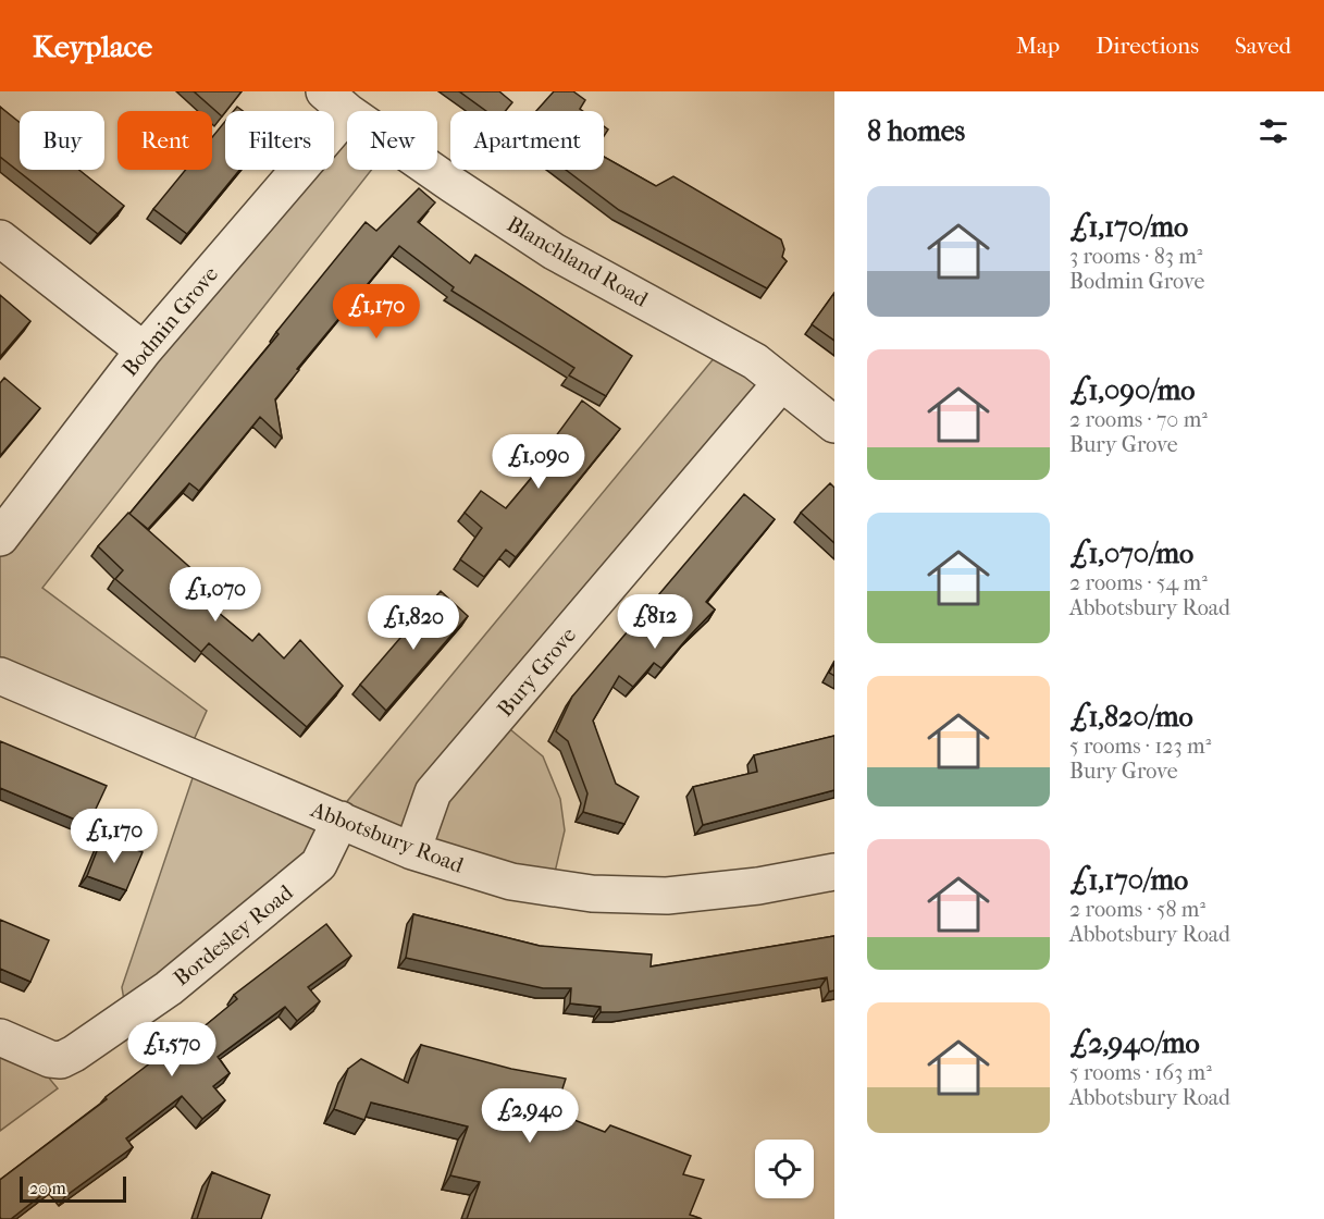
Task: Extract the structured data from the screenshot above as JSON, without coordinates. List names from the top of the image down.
{
  "streets": {
    "street": [
      "Blanchland Road",
      "Bodmin Grove",
      "Bury Grove",
      "Abbotsbury Road",
      "Bordesley Road"
    ]
  },
  "crossings": [
    ["Blanchland Road", "Bodmin Grove"],
    ["Blanchland Road", "Bury Grove"],
    ["Bury Grove", "Abbotsbury Road"],
    ["Abbotsbury Road", "Bordesley Road"]
  ],
  "scale_bar": "20 m",
  "page": {
    "header": "Keyplace",
    "nav": ["Map", "Directions", "Saved"],
    "heading": "8 homes",
    "chip": [
      "Buy",
      "Rent",
      "Filters",
      "New",
      "Apartment"
    ],
    "list": [
      {
        "name": "£1,170/mo",
        "note": "3 rooms · 83 m² · Bodmin Grove"
      },
      {
        "name": "£1,090/mo",
        "note": "2 rooms · 70 m² · Bury Grove"
      },
      {
        "name": "£1,070/mo",
        "note": "2 rooms · 54 m² · Abbotsbury Road"
      },
      {
        "name": "£1,820/mo",
        "note": "5 rooms · 123 m² · Bury Grove"
      },
      {
        "name": "£1,170/mo",
        "note": "2 rooms · 58 m² · Abbotsbury Road"
      },
      {
        "name": "£2,940/mo",
        "note": "5 rooms · 163 m² · Abbotsbury Road"
      }
    ],
    "price": [
      "£1,170",
      "£1,090",
      "£1,070",
      "£812",
      "£1,820",
      "£1,170",
      "£1,570",
      "£2,940"
    ],
    "scale": "20 m"
  }
}
